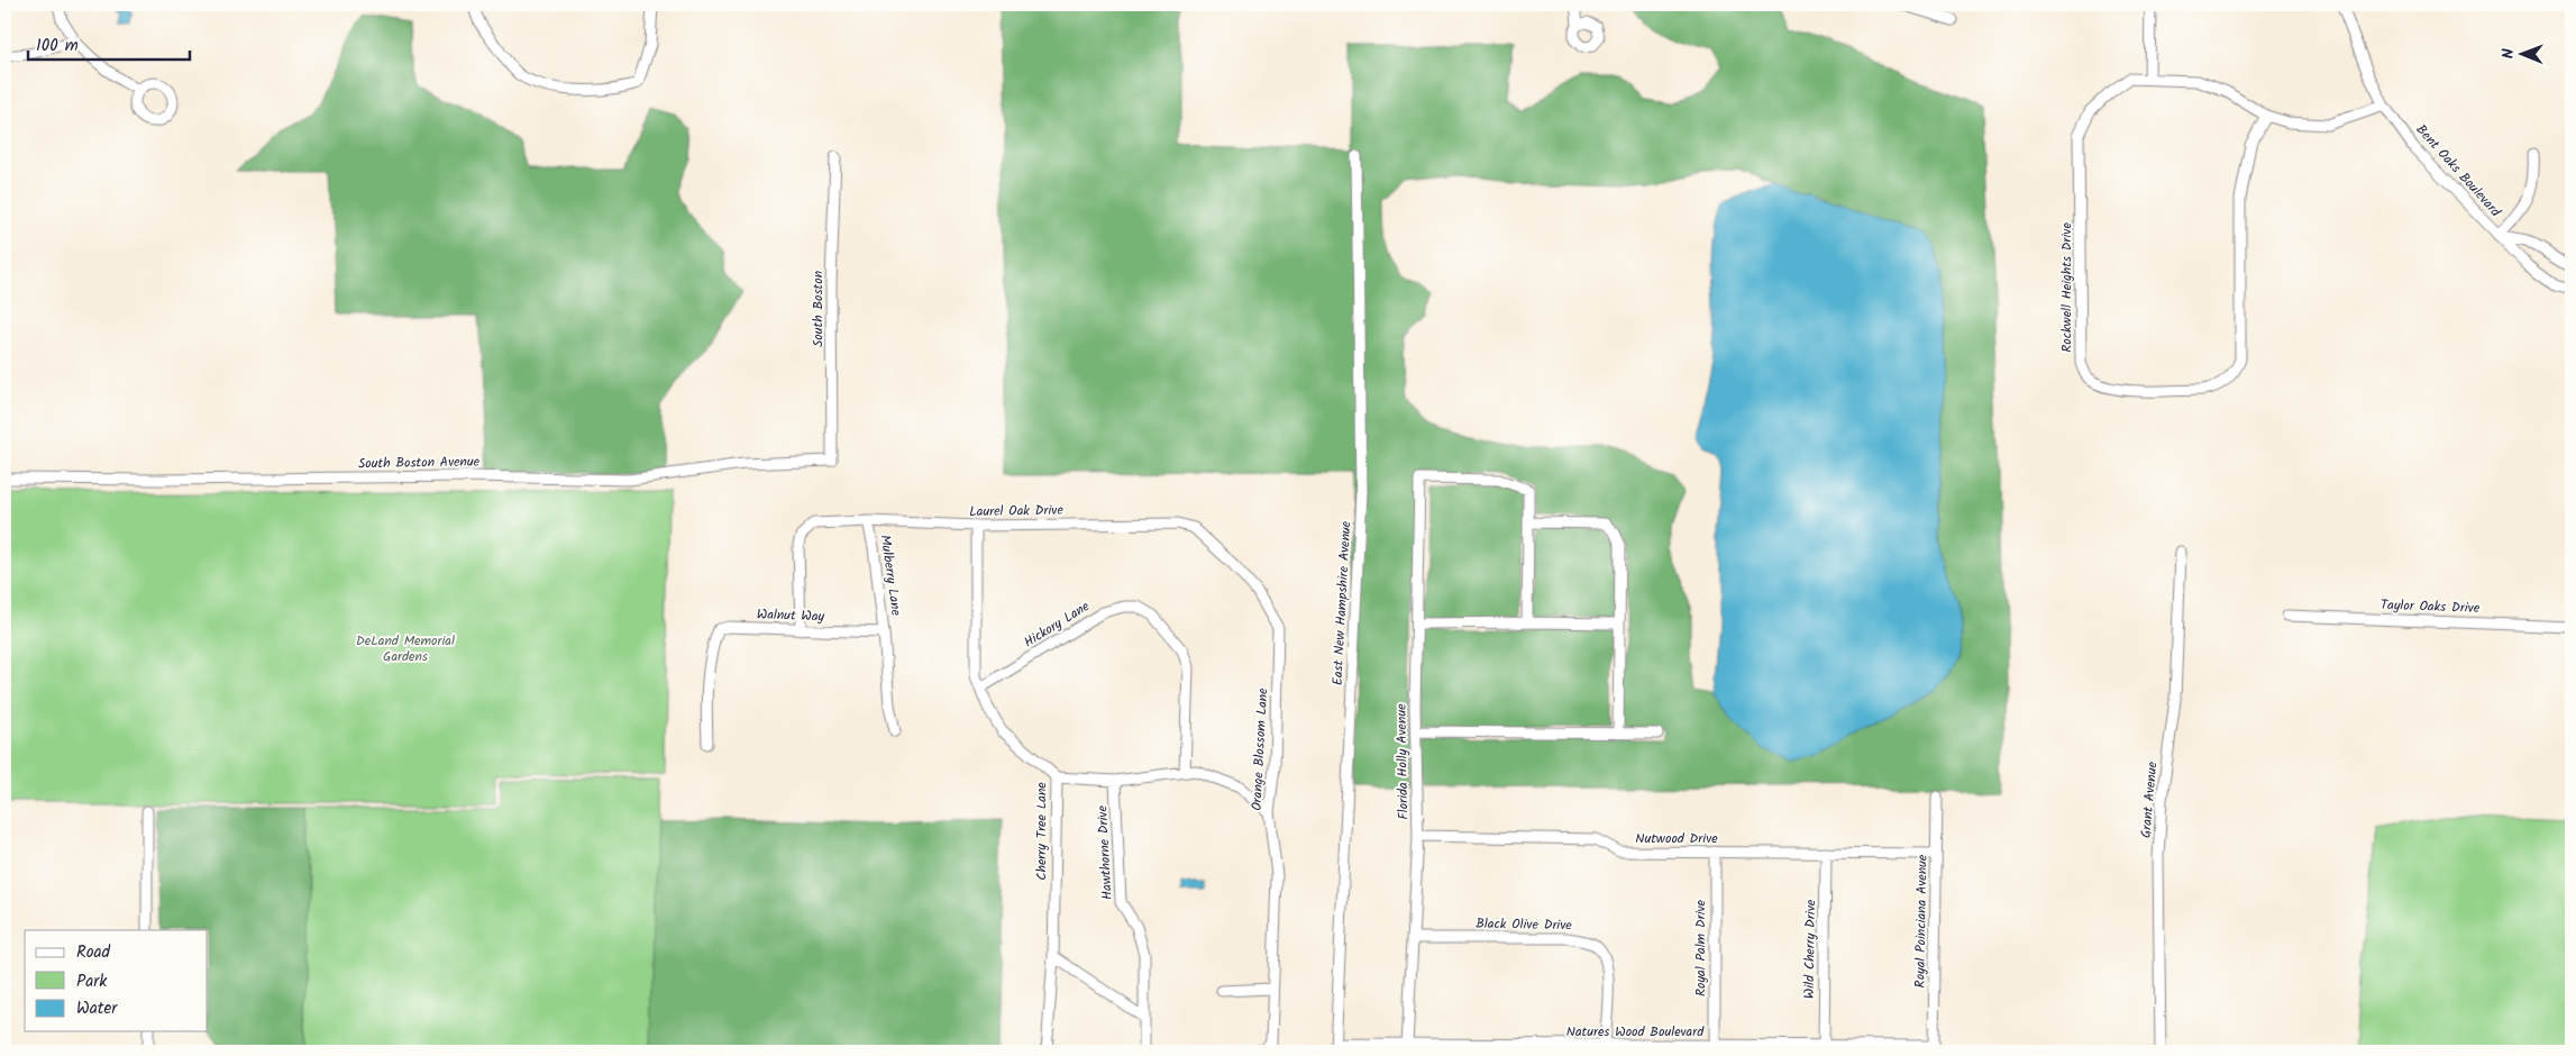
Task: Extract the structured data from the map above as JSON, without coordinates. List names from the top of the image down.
{
  "streets": {
    "street": [
      "Bent Oaks Boulevard",
      "Rockwell Heights Drive",
      "South Boston",
      "South Boston Avenue",
      "Laurel Oak Drive",
      "Mulberry Lane",
      "East New Hampshire Avenue",
      "Taylor Oaks Drive",
      "Walnut Way",
      "Hickory Lane",
      "Orange Blossom Lane",
      "Florida Holly Avenue",
      "Grant Avenue",
      "Cherry Tree Lane",
      "Nutwood Drive",
      "Hawthorne Drive",
      "Royal Poinciana Avenue",
      "Black Olive Drive",
      "Royal Palm Drive",
      "Wild Cherry Drive",
      "Natures Wood Boulevard"
    ]
  },
  "crossings": [
    ["Bent Oaks Boulevard", "Rockwell Heights Drive"],
    ["South Boston", "South Boston Avenue"],
    ["Laurel Oak Drive", "Mulberry Lane"],
    ["Laurel Oak Drive", "Walnut Way"],
    ["Laurel Oak Drive", "Orange Blossom Lane"],
    ["Laurel Oak Drive", "Cherry Tree Lane"],
    ["Mulberry Lane", "Walnut Way"],
    ["East New Hampshire Avenue", "Natures Wood Boulevard"],
    ["Hickory Lane", "Cherry Tree Lane"],
    ["Hickory Lane", "Hawthorne Drive"],
    ["Florida Holly Avenue", "Nutwood Drive"],
    ["Florida Holly Avenue", "Black Olive Drive"],
    ["Florida Holly Avenue", "Natures Wood Boulevard"],
    ["Cherry Tree Lane", "Hawthorne Drive"],
    ["Nutwood Drive", "Royal Poinciana Avenue"],
    ["Nutwood Drive", "Royal Palm Drive"],
    ["Nutwood Drive", "Wild Cherry Drive"],
    ["Royal Poinciana Avenue", "Natures Wood Boulevard"],
    ["Black Olive Drive", "Natures Wood Boulevard"],
    ["Royal Palm Drive", "Natures Wood Boulevard"],
    ["Wild Cherry Drive", "Natures Wood Boulevard"]
  ],
  "parks": ["DeLand Memorial Gardens"],
  "legend": ["Road", "Park", "Water"],
  "scale_bar": "100 m",
  "north": "left"
}
